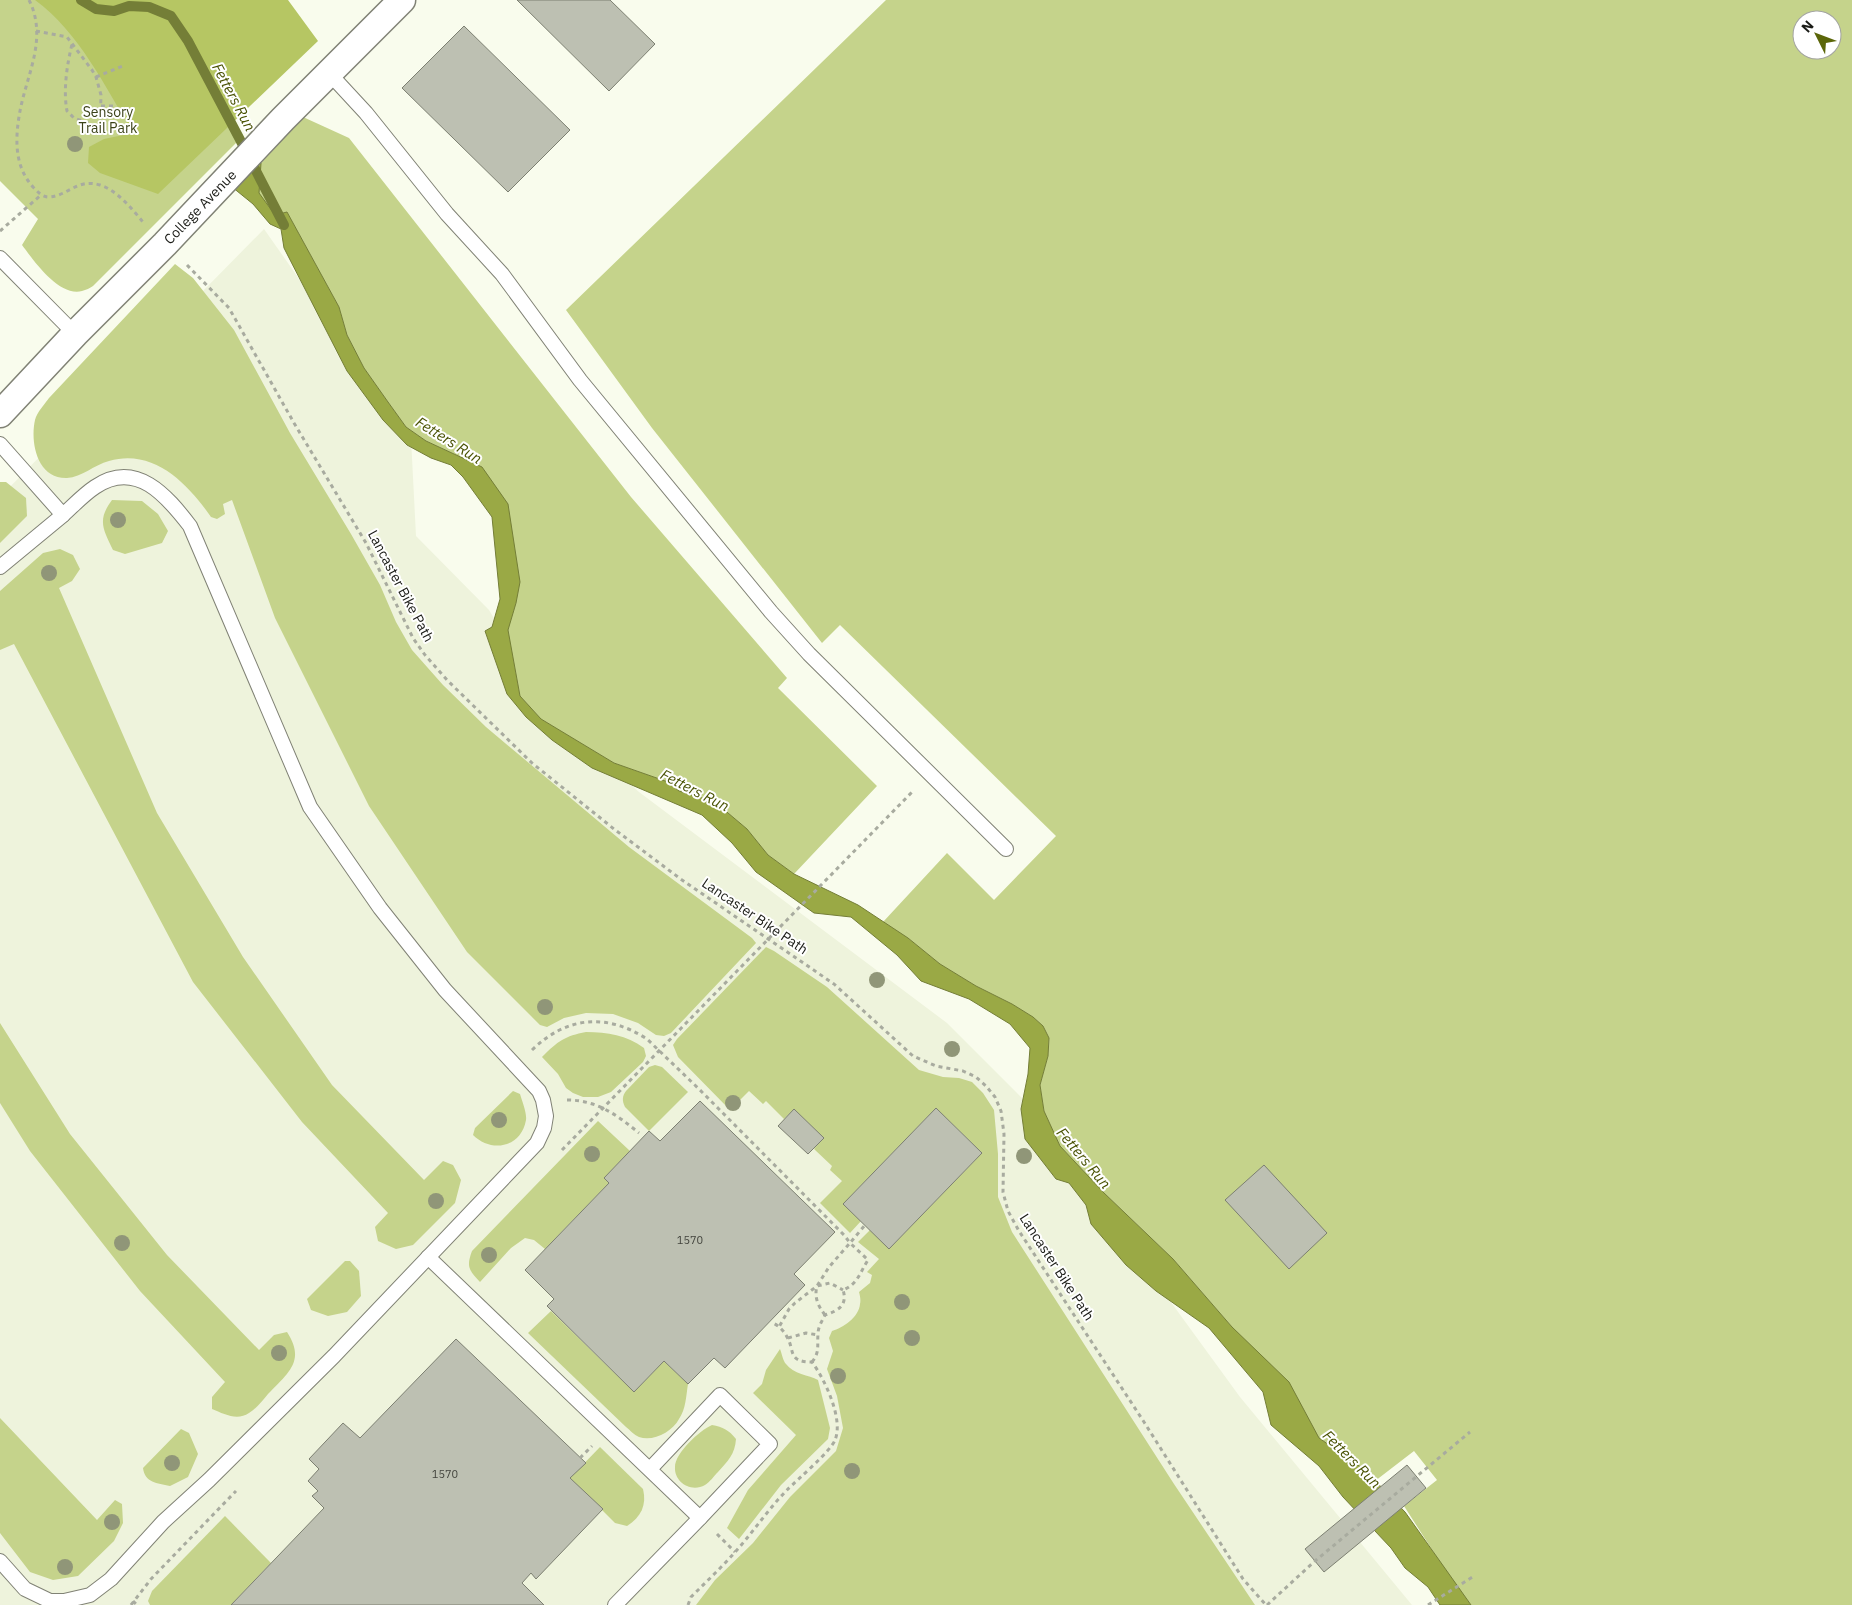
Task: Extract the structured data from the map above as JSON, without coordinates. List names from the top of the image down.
{
  "streets": {
    "street": ["College Avenue"],
    "path": ["Lancaster Bike Path"]
  },
  "water": ["Fetters Run"],
  "parks": ["Sensory Trail Park"],
  "house_numbers": ["1570", "1570"],
  "north": "top left"
}
